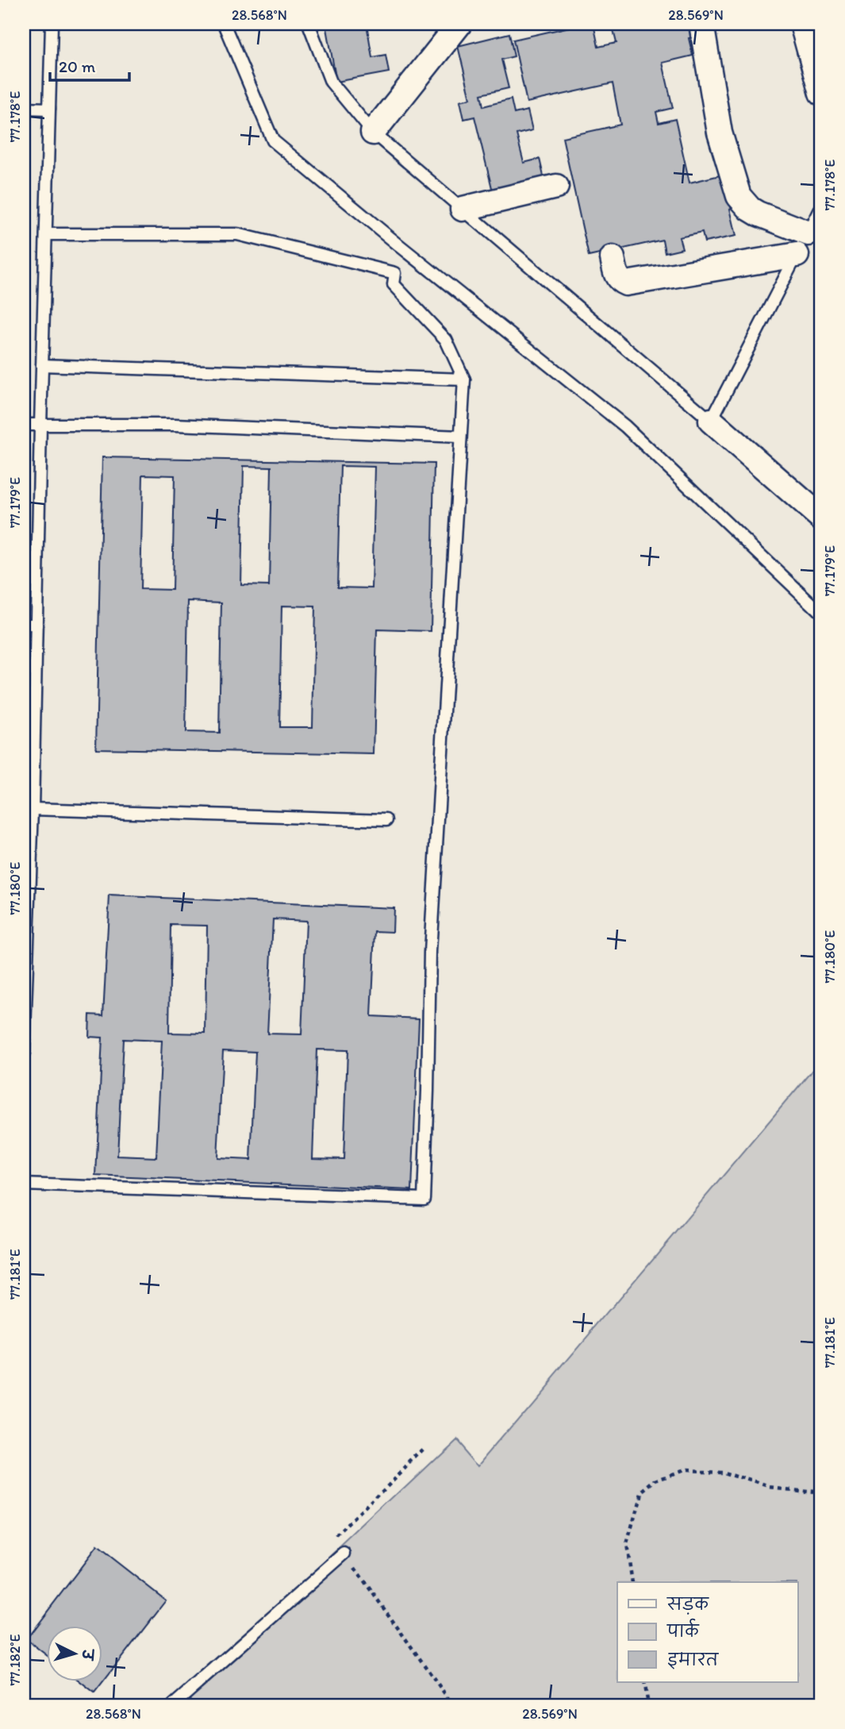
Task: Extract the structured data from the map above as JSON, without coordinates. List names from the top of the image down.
{
  "legend": ["सड़क", "पार्क", "इमारत"],
  "scale_bar": "20 m",
  "north": "right",
  "coordinates": [
    "28.568°N",
    "28.569°N",
    "77.178°E",
    "77.179°E",
    "77.180°E",
    "77.181°E",
    "77.182°E"
  ]
}
